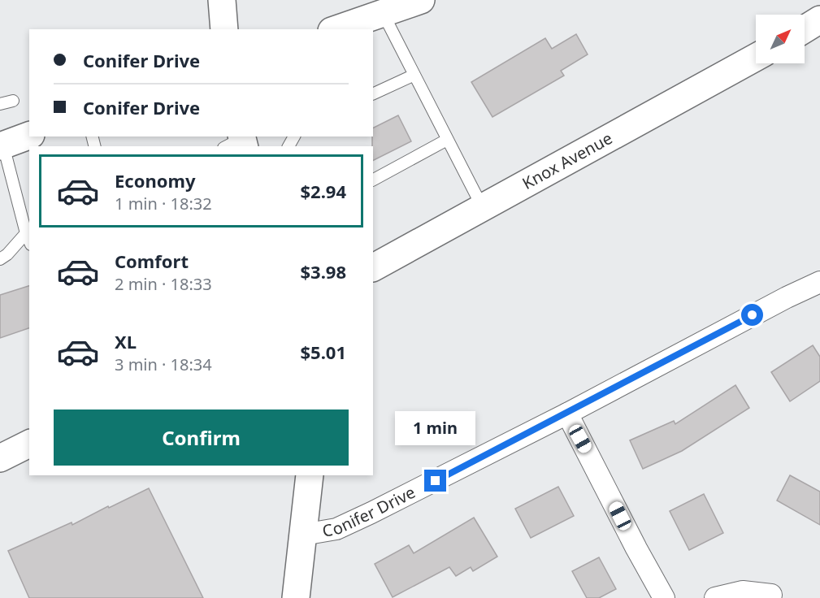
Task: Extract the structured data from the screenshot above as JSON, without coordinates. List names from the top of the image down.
{
  "streets": {
    "main road": ["Knox Avenue"],
    "street": ["Conifer Drive"]
  },
  "north": "top right",
  "page": {
    "banner": ["Conifer Drive", "Conifer Drive"],
    "list": [
      {
        "name": "Economy",
        "note": "1 min · 18:32",
        "value": "$2.94"
      },
      {
        "name": "Comfort",
        "note": "2 min · 18:33",
        "value": "$3.98"
      },
      {
        "name": "XL",
        "note": "3 min · 18:34",
        "value": "$5.01"
      }
    ],
    "buttons": "Confirm",
    "bubble": "1 min"
  }
}
